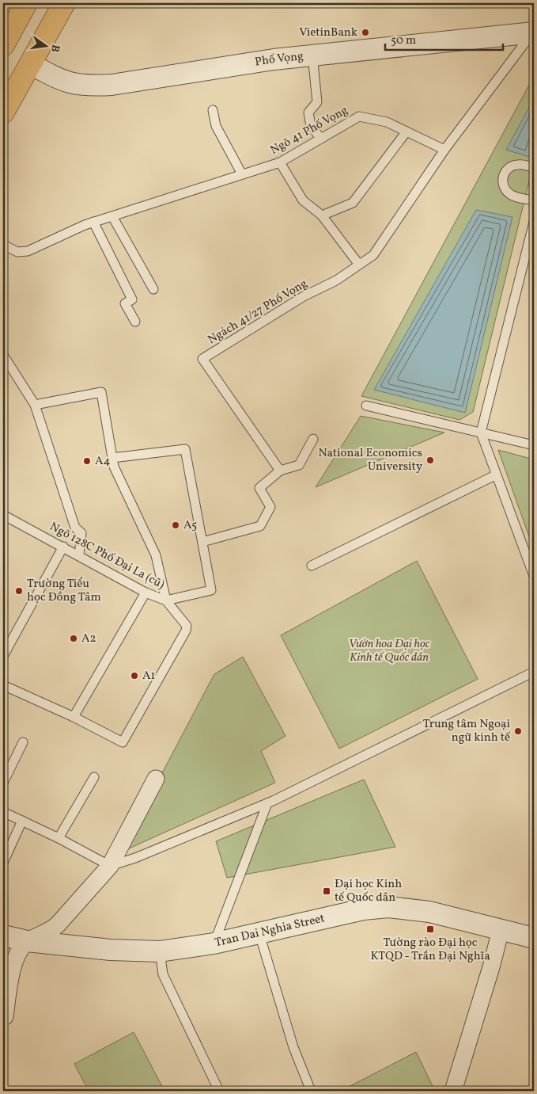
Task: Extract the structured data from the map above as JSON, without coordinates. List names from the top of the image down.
{
  "streets": {
    "street": ["Phố Vọng", "Tran Dai Nghia Street"],
    "lane": ["Ngõ 41 Phố Vọng", "Ngách 41/27 Phố Vọng", "Ngõ 128C Phố Đại La (cũ)"]
  },
  "crossings": [
    ["Ngõ 41 Phố Vọng", "Ngách 41/27 Phố Vọng"]
  ],
  "parks": ["Vườn hoa Đại học Kinh tế Quốc dân"],
  "places": {
    "other": [
      "VietinBank",
      "National Economics University",
      "A4",
      "A5",
      "Trường Tiểu học Đồng Tâm",
      "A2",
      "A1",
      "Trung tâm Ngoại ngữ kinh tế"
    ],
    "transit": ["Đại học Kinh tế Quốc dân", "Tường rào Đại học KTQD - Trần Đại Nghĩa"]
  },
  "scale_bar": "50 m",
  "north": "right"
}
